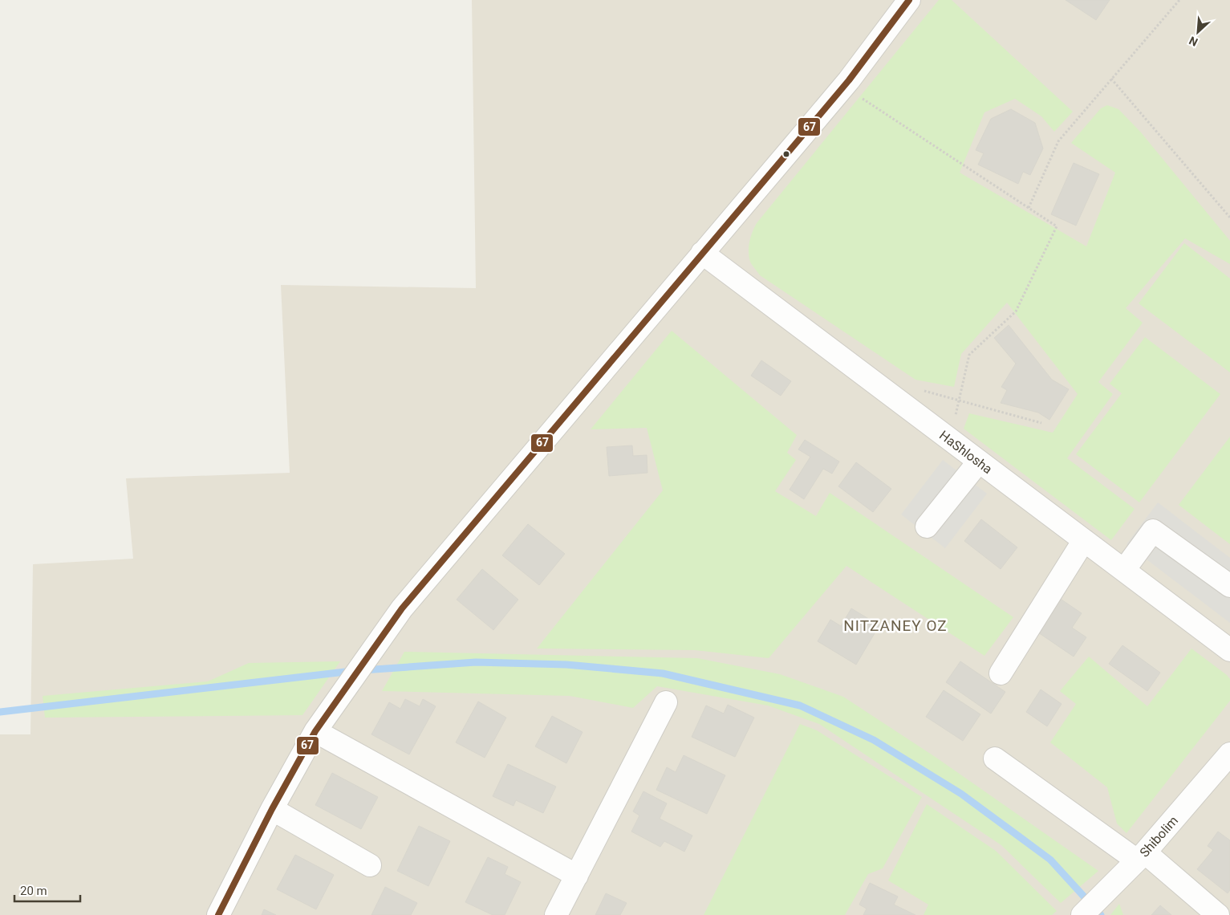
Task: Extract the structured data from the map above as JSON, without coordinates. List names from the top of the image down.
{
  "streets": {
    "street": ["HaShlosha", "Shibolim"]
  },
  "districts": ["NITZANEY OZ"],
  "lines": ["transit line 67"],
  "scale_bar": "20 m",
  "north": "bottom left"
}
